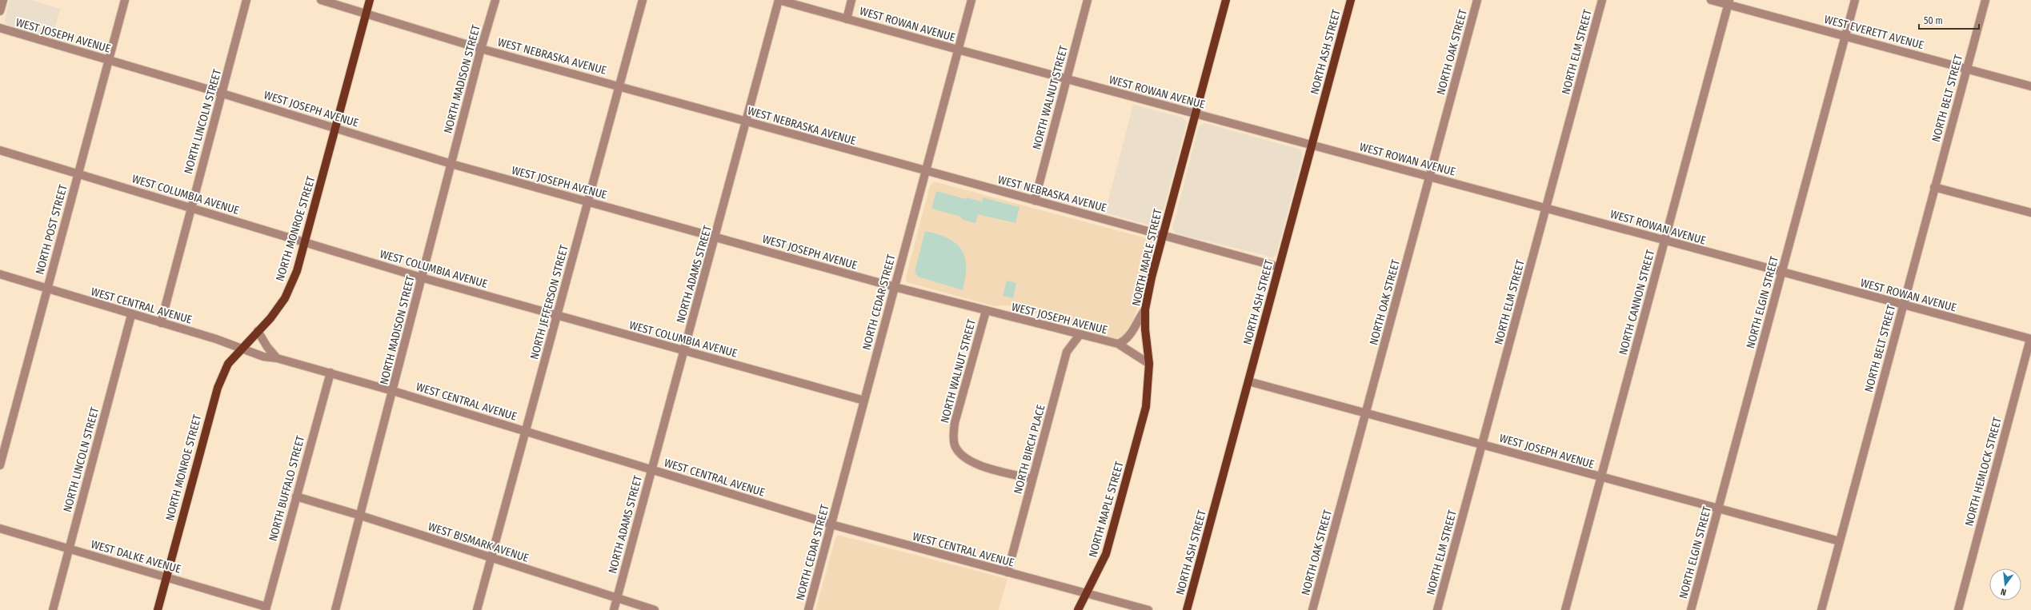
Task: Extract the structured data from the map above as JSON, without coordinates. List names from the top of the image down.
{
  "streets": {
    "main road": ["NORTH ASH STREET", "NORTH MONROE STREET", "NORTH MAPLE STREET"],
    "street": [
      "WEST ROWAN AVENUE",
      "WEST EVERETT AVENUE",
      "WEST JOSEPH AVENUE",
      "NORTH OAK STREET",
      "NORTH ELM STREET",
      "WEST NEBRASKA AVENUE",
      "NORTH MADISON STREET",
      "NORTH WALNUT STREET",
      "NORTH BELT STREET",
      "NORTH LINCOLN STREET",
      "WEST COLUMBIA AVENUE",
      "NORTH POST STREET",
      "NORTH ADAMS STREET",
      "NORTH JEFFERSON STREET",
      "NORTH CEDAR STREET",
      "NORTH CANNON STREET",
      "NORTH ELGIN STREET",
      "WEST CENTRAL AVENUE",
      "NORTH BIRCH PLACE",
      "NORTH HEMLOCK STREET",
      "NORTH BUFFALO STREET",
      "WEST BISMARK AVENUE",
      "WEST DALKE AVENUE"
    ]
  },
  "crossings": [
    ["WEST ROWAN AVENUE", "NORTH ASH STREET"],
    ["WEST ROWAN AVENUE", "NORTH OAK STREET"],
    ["WEST ROWAN AVENUE", "NORTH ELM STREET"],
    ["WEST ROWAN AVENUE", "NORTH WALNUT STREET"],
    ["WEST ROWAN AVENUE", "NORTH BELT STREET"],
    ["WEST ROWAN AVENUE", "NORTH MAPLE STREET"],
    ["WEST ROWAN AVENUE", "NORTH ADAMS STREET"],
    ["WEST ROWAN AVENUE", "NORTH CEDAR STREET"],
    ["WEST ROWAN AVENUE", "NORTH CANNON STREET"],
    ["WEST ROWAN AVENUE", "NORTH ELGIN STREET"],
    ["WEST ROWAN AVENUE", "NORTH HEMLOCK STREET"],
    ["WEST EVERETT AVENUE", "NORTH BELT STREET"],
    ["WEST EVERETT AVENUE", "NORTH CANNON STREET"],
    ["WEST EVERETT AVENUE", "NORTH ELGIN STREET"],
    ["WEST JOSEPH AVENUE", "NORTH ASH STREET"],
    ["WEST JOSEPH AVENUE", "NORTH OAK STREET"],
    ["WEST JOSEPH AVENUE", "NORTH ELM STREET"],
    ["WEST JOSEPH AVENUE", "NORTH MADISON STREET"],
    ["WEST JOSEPH AVENUE", "NORTH WALNUT STREET"],
    ["WEST JOSEPH AVENUE", "NORTH BELT STREET"],
    ["WEST JOSEPH AVENUE", "NORTH LINCOLN STREET"],
    ["WEST JOSEPH AVENUE", "NORTH MONROE STREET"],
    ["WEST JOSEPH AVENUE", "NORTH POST STREET"],
    ["WEST JOSEPH AVENUE", "NORTH MAPLE STREET"],
    ["WEST JOSEPH AVENUE", "NORTH ADAMS STREET"],
    ["WEST JOSEPH AVENUE", "NORTH JEFFERSON STREET"],
    ["WEST JOSEPH AVENUE", "NORTH CEDAR STREET"],
    ["WEST JOSEPH AVENUE", "NORTH CANNON STREET"],
    ["WEST JOSEPH AVENUE", "NORTH ELGIN STREET"],
    ["WEST JOSEPH AVENUE", "NORTH BIRCH PLACE"],
    ["NORTH ASH STREET", "WEST NEBRASKA AVENUE"],
    ["WEST NEBRASKA AVENUE", "NORTH MADISON STREET"],
    ["WEST NEBRASKA AVENUE", "NORTH WALNUT STREET"],
    ["WEST NEBRASKA AVENUE", "NORTH MONROE STREET"],
    ["WEST NEBRASKA AVENUE", "NORTH MAPLE STREET"],
    ["WEST NEBRASKA AVENUE", "NORTH ADAMS STREET"],
    ["WEST NEBRASKA AVENUE", "NORTH JEFFERSON STREET"],
    ["WEST NEBRASKA AVENUE", "NORTH CEDAR STREET"],
    ["NORTH MADISON STREET", "WEST COLUMBIA AVENUE"],
    ["NORTH MADISON STREET", "WEST CENTRAL AVENUE"],
    ["NORTH MADISON STREET", "WEST BISMARK AVENUE"],
    ["NORTH WALNUT STREET", "NORTH BIRCH PLACE"],
    ["NORTH LINCOLN STREET", "WEST COLUMBIA AVENUE"],
    ["NORTH LINCOLN STREET", "WEST CENTRAL AVENUE"],
    ["NORTH LINCOLN STREET", "WEST DALKE AVENUE"],
    ["WEST COLUMBIA AVENUE", "NORTH MONROE STREET"],
    ["WEST COLUMBIA AVENUE", "NORTH POST STREET"],
    ["WEST COLUMBIA AVENUE", "NORTH ADAMS STREET"],
    ["WEST COLUMBIA AVENUE", "NORTH JEFFERSON STREET"],
    ["WEST COLUMBIA AVENUE", "NORTH CEDAR STREET"],
    ["NORTH MONROE STREET", "WEST CENTRAL AVENUE"],
    ["NORTH MONROE STREET", "WEST DALKE AVENUE"],
    ["NORTH POST STREET", "WEST CENTRAL AVENUE"],
    ["NORTH MAPLE STREET", "WEST CENTRAL AVENUE"],
    ["NORTH ADAMS STREET", "WEST CENTRAL AVENUE"],
    ["NORTH ADAMS STREET", "WEST BISMARK AVENUE"],
    ["NORTH JEFFERSON STREET", "WEST CENTRAL AVENUE"],
    ["NORTH JEFFERSON STREET", "WEST BISMARK AVENUE"],
    ["NORTH CEDAR STREET", "WEST CENTRAL AVENUE"],
    ["WEST CENTRAL AVENUE", "NORTH BIRCH PLACE"],
    ["WEST CENTRAL AVENUE", "NORTH BUFFALO STREET"],
    ["NORTH BUFFALO STREET", "WEST BISMARK AVENUE"],
    ["NORTH BUFFALO STREET", "WEST DALKE AVENUE"]
  ],
  "scale_bar": "50 m",
  "north": "bottom"
}
